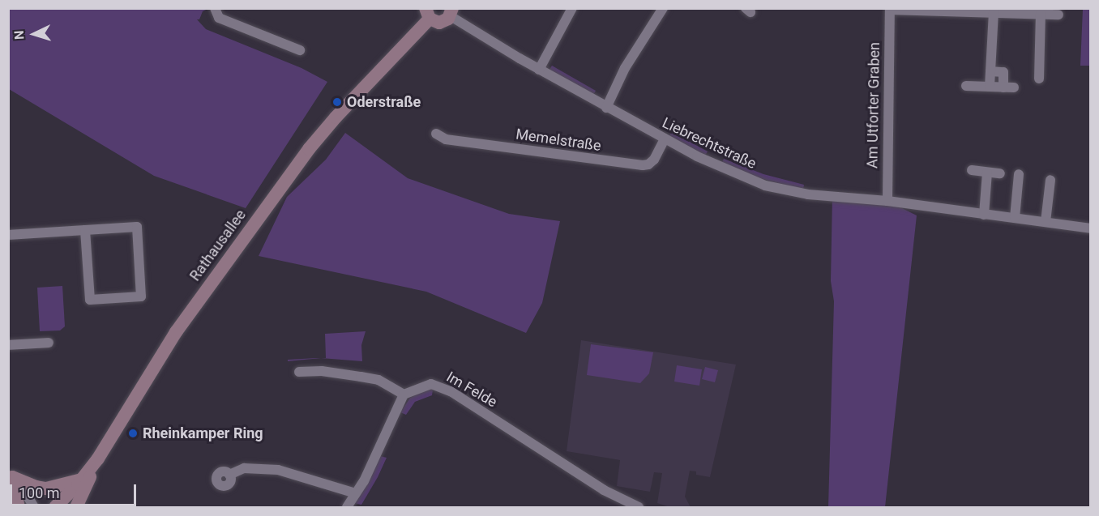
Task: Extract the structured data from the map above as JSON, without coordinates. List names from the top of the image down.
{
  "streets": {
    "street": [
      "Am Utforter Graben",
      "Memelstraße",
      "Liebrechtstraße",
      "Rathausallee",
      "Im Felde"
    ]
  },
  "crossings": [
    ["Am Utforter Graben", "Liebrechtstraße"],
    ["Memelstraße", "Liebrechtstraße"]
  ],
  "places": ["Oderstraße", "Rheinkamper Ring"],
  "scale_bar": "100 m",
  "north": "left"
}
